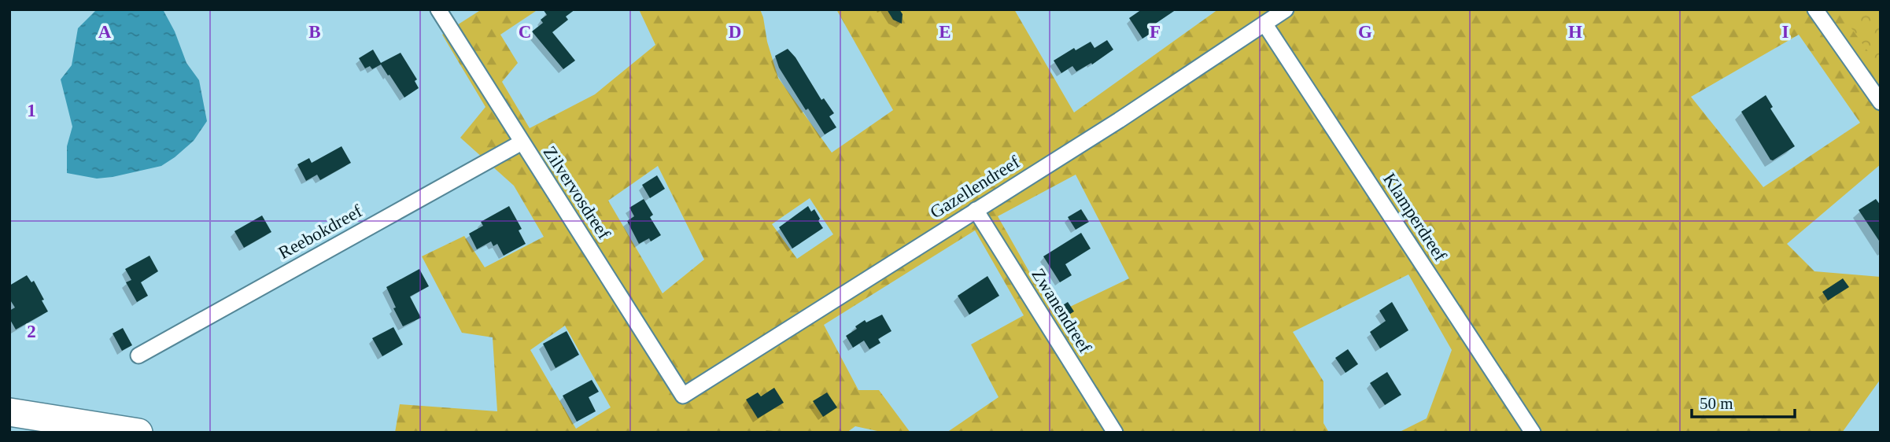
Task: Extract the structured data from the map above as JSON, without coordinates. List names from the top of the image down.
{
  "streets": {
    "street": [
      "Gazellendreef",
      "Zilvervosdreef",
      "Klamperdreef",
      "Reebokdreef",
      "Zwanendreef"
    ]
  },
  "crossings": [
    ["Gazellendreef", "Zilvervosdreef"],
    ["Gazellendreef", "Klamperdreef"],
    ["Gazellendreef", "Zwanendreef"],
    ["Zilvervosdreef", "Reebokdreef"]
  ],
  "scale_bar": "50 m",
  "grid": {
    "columns": [
      "A",
      "B",
      "C",
      "D",
      "E",
      "F",
      "G",
      "H",
      "I"
    ],
    "rows": ["1", "2"]
  }
}
